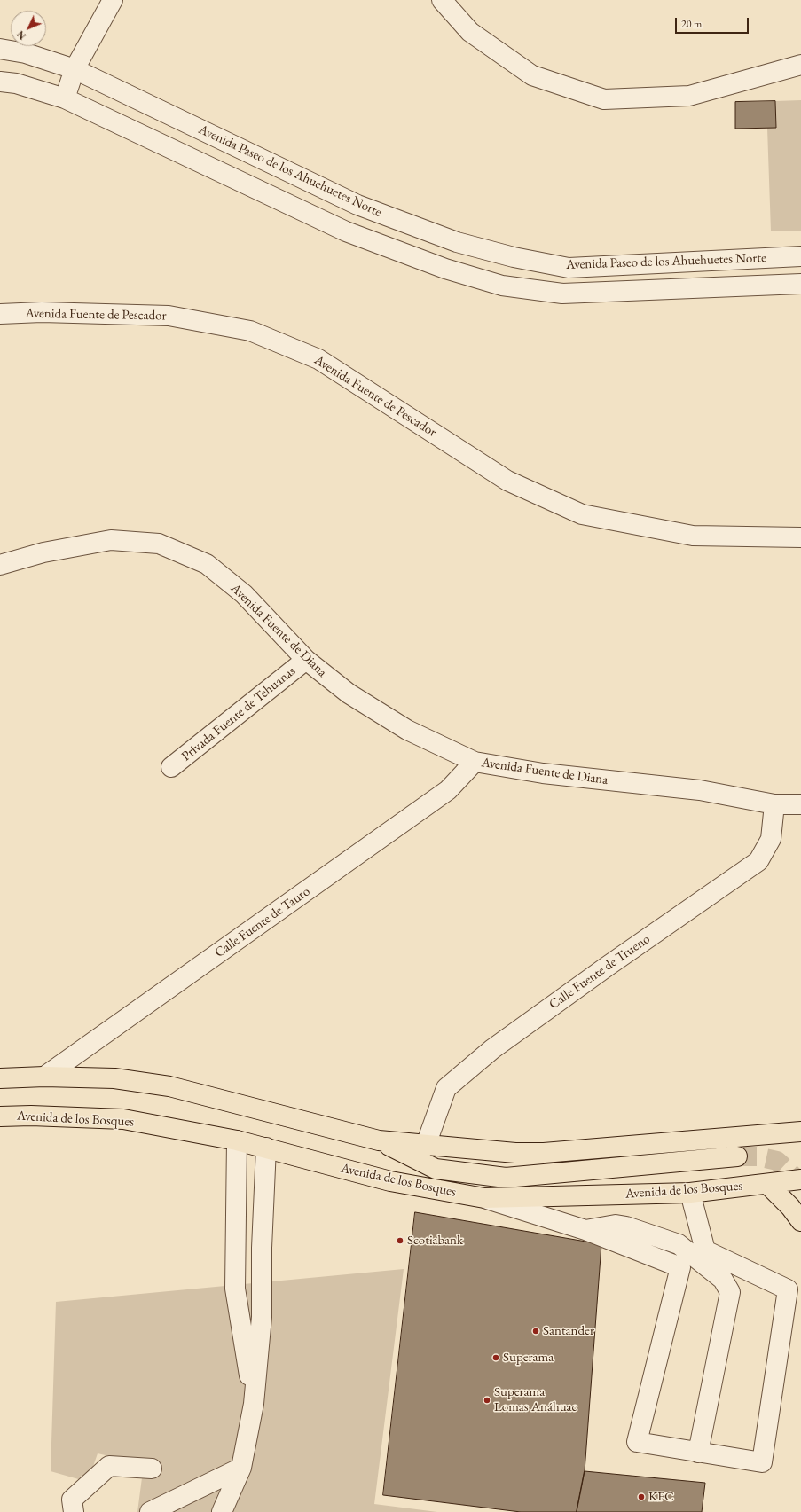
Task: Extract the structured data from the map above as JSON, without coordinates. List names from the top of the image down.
{
  "streets": {
    "main road": ["Avenida de los Bosques"],
    "street": [
      "Avenida Paseo de los Ahuehuetes Norte",
      "Avenida Fuente de Pescador",
      "Avenida Fuente de Diana",
      "Privada Fuente de Tehuanas",
      "Calle Fuente de Tauro",
      "Calle Fuente de Trueno"
    ]
  },
  "crossings": [
    ["Avenida Fuente de Diana", "Privada Fuente de Tehuanas"],
    ["Avenida Fuente de Diana", "Calle Fuente de Tauro"],
    ["Avenida Fuente de Diana", "Calle Fuente de Trueno"]
  ],
  "places": [
    "Scotiabank",
    "Santander",
    "Superama",
    "Superama Lomas Anáhuac",
    "KFC"
  ],
  "scale_bar": "20 m",
  "north": "bottom left"
}
